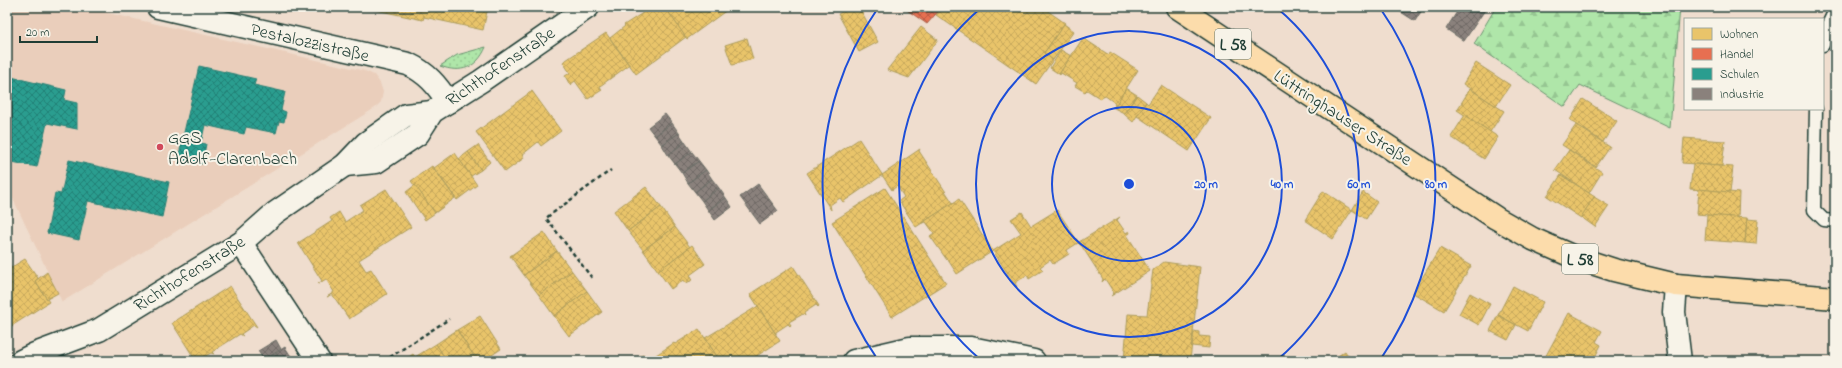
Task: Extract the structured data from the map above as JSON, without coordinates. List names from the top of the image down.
{
  "streets": {
    "main road": ["L 58", "Lüttringhauser Straße"],
    "street": ["Pestalozzistraße", "Richthofenstraße"]
  },
  "crossings": [
    ["Pestalozzistraße", "Richthofenstraße"]
  ],
  "places": ["GGS Adolf-Clarenbach"],
  "legend": [
    "Wohnen",
    "Handel",
    "Schulen",
    "Industrie"
  ],
  "scale_bar": "20 m",
  "rings": [
    "20 m",
    "40 m",
    "60 m",
    "80 m"
  ]
}
